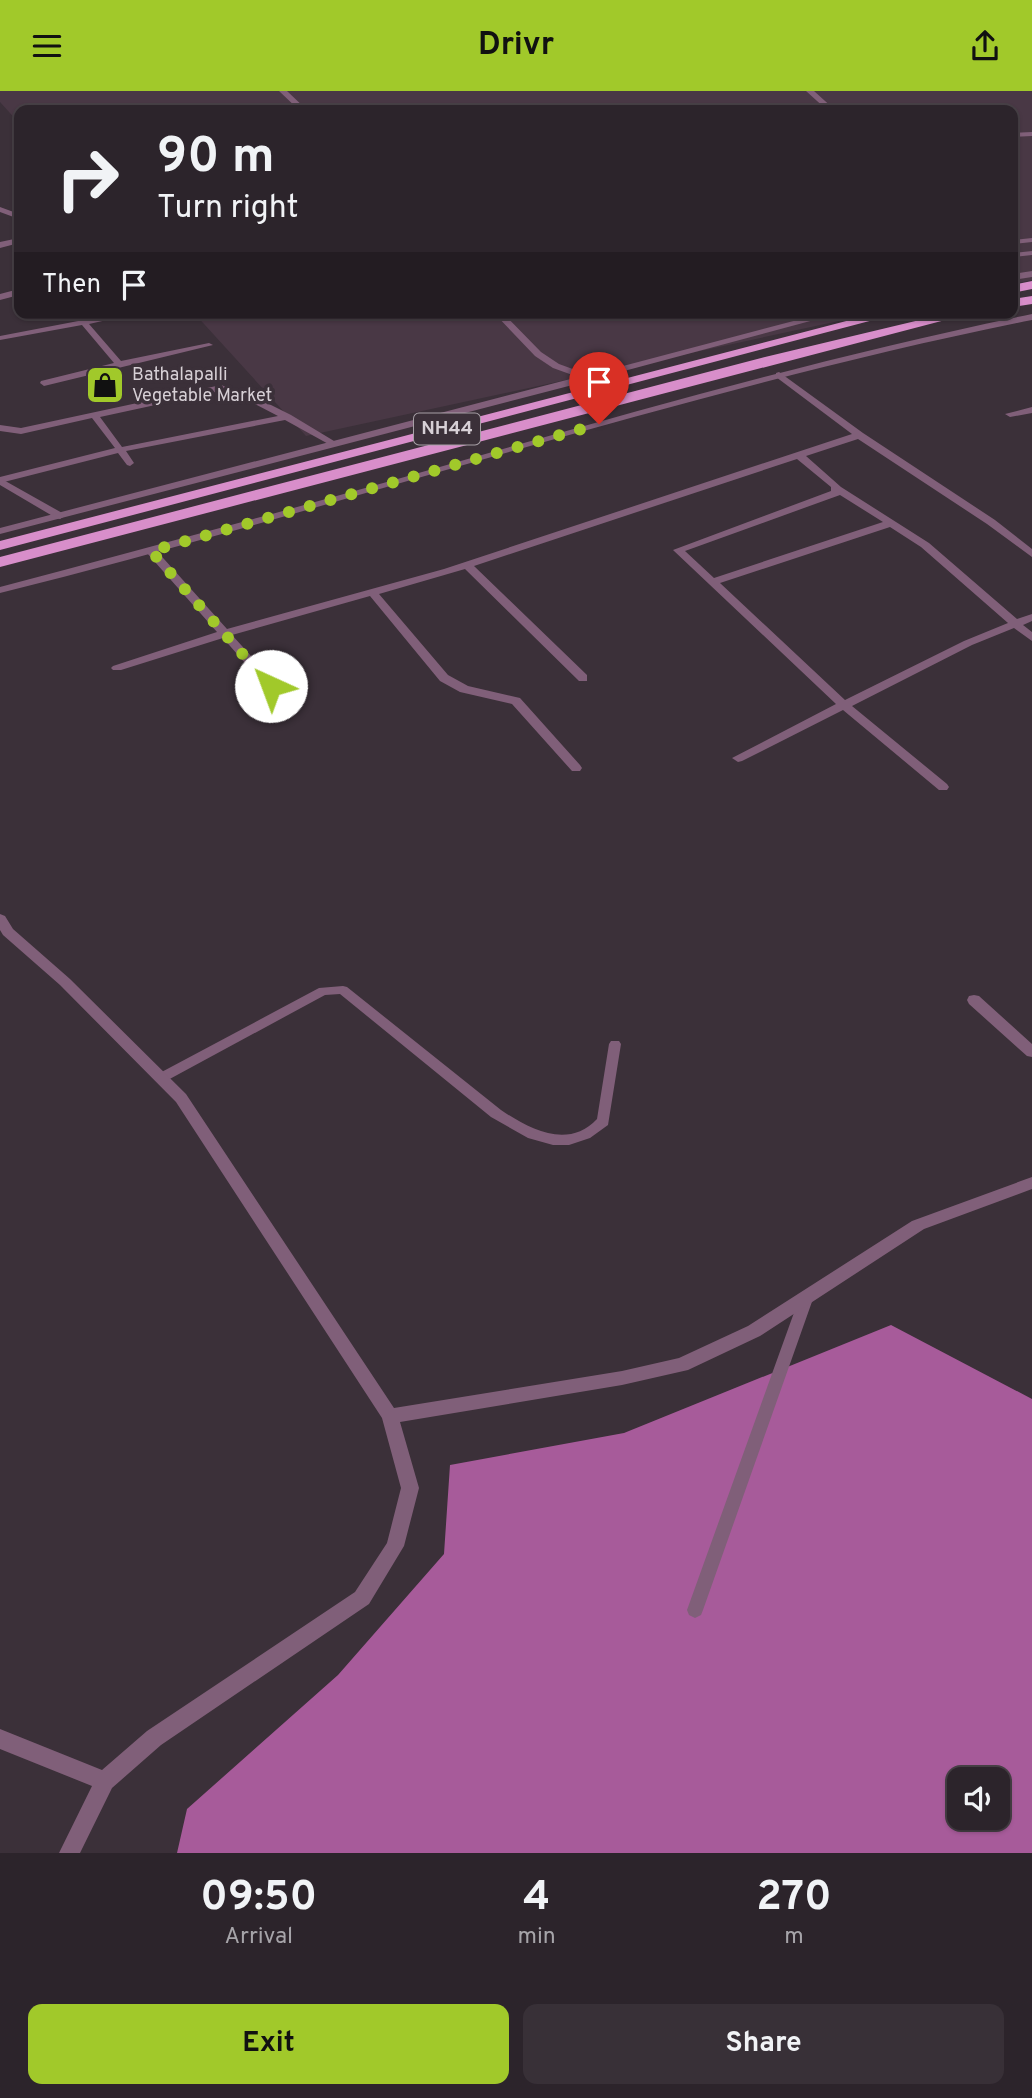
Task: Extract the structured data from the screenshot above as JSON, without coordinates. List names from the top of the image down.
{
  "streets": {
    "highway": ["NH44"]
  },
  "places": {
    "shop": ["Bathalapalli Vegetable Market"]
  },
  "page": {
    "header": "Drivr",
    "turn": ["90 m", "Turn right"],
    "then": "Then",
    "eta": [
      "09:50",
      "Arrival",
      "4",
      "min",
      "270",
      "m"
    ],
    "buttons": ["Exit", "Share"]
  }
}
